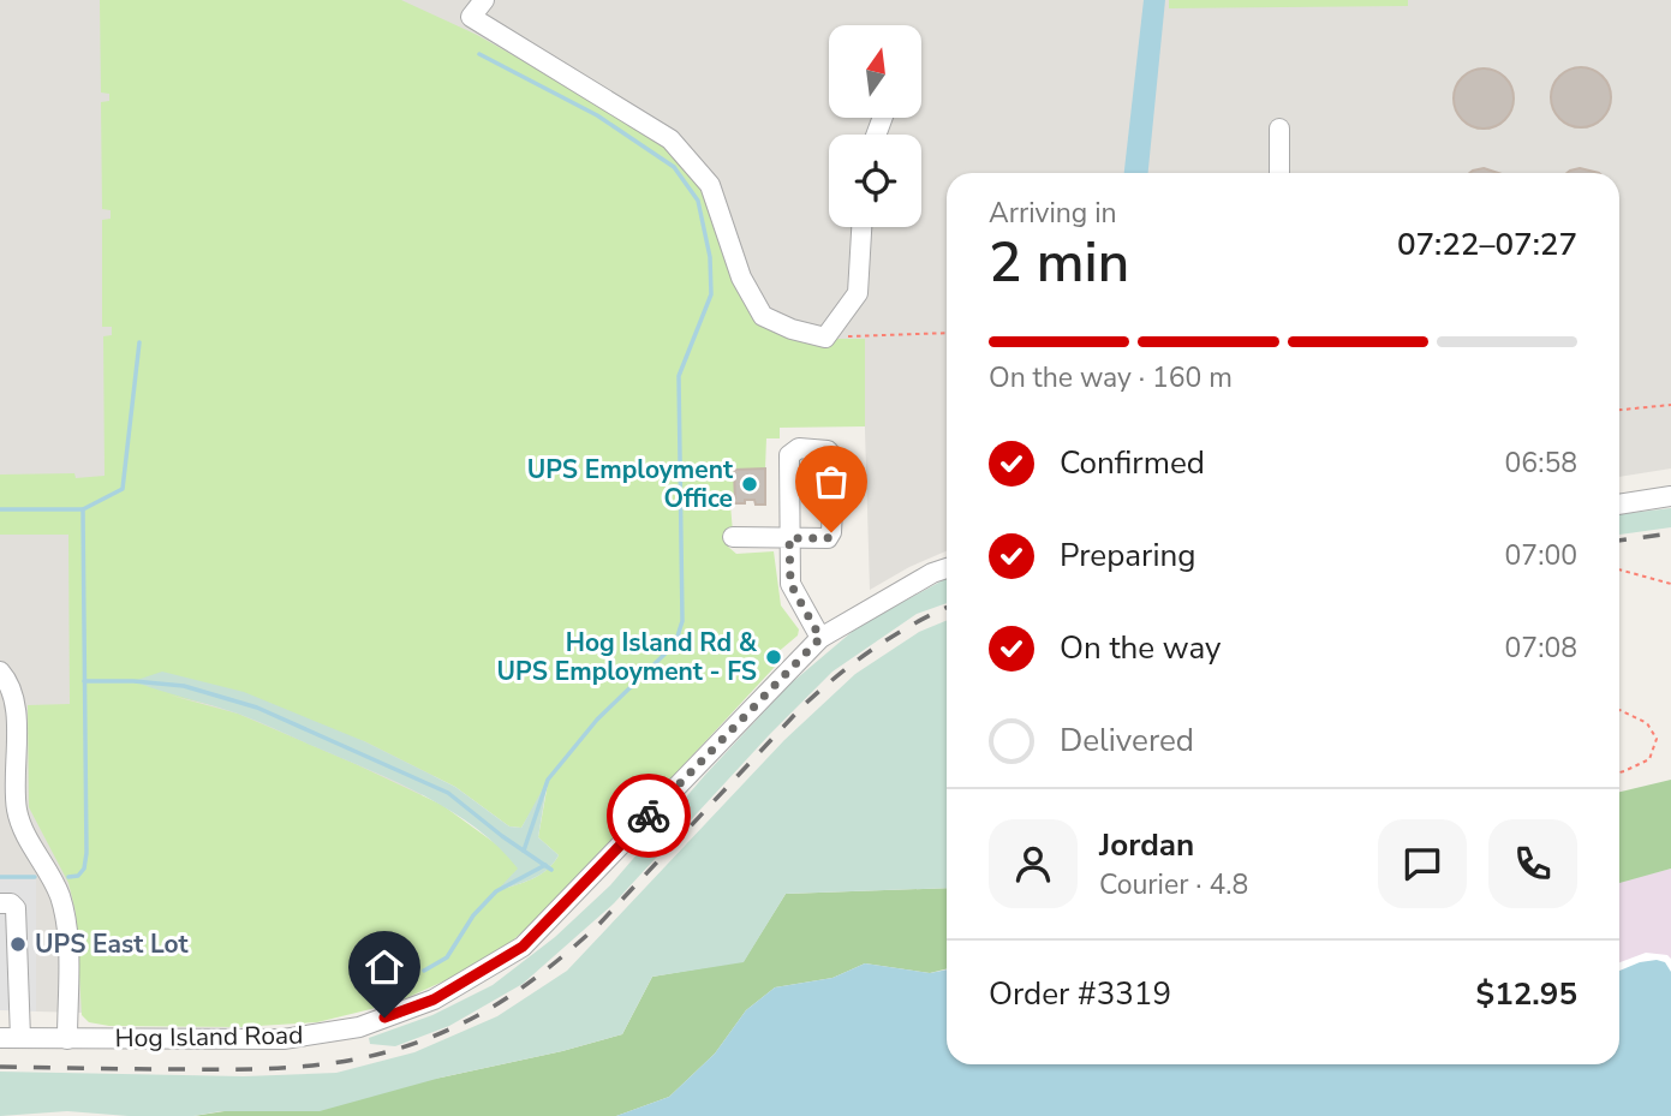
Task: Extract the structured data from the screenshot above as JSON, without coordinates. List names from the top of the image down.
{
  "streets": {
    "street": ["Hog Island Road"]
  },
  "places": ["UPS Employment Office", "Hog Island Rd & UPS Employment - FS", "UPS East Lot"],
  "north": "top",
  "page": {
    "heading": ["2 min", "Arriving in", "07:22–07:27"],
    "panel": [
      "Jordan",
      "Courier · 4.8",
      "Order #3319",
      "$12.95"
    ],
    "bar": "On the way · 160 m",
    "list": [
      ["Confirmed", "06:58"],
      ["Preparing", "07:00"],
      ["On the way", "07:08"],
      "Delivered"
    ]
  }
}
